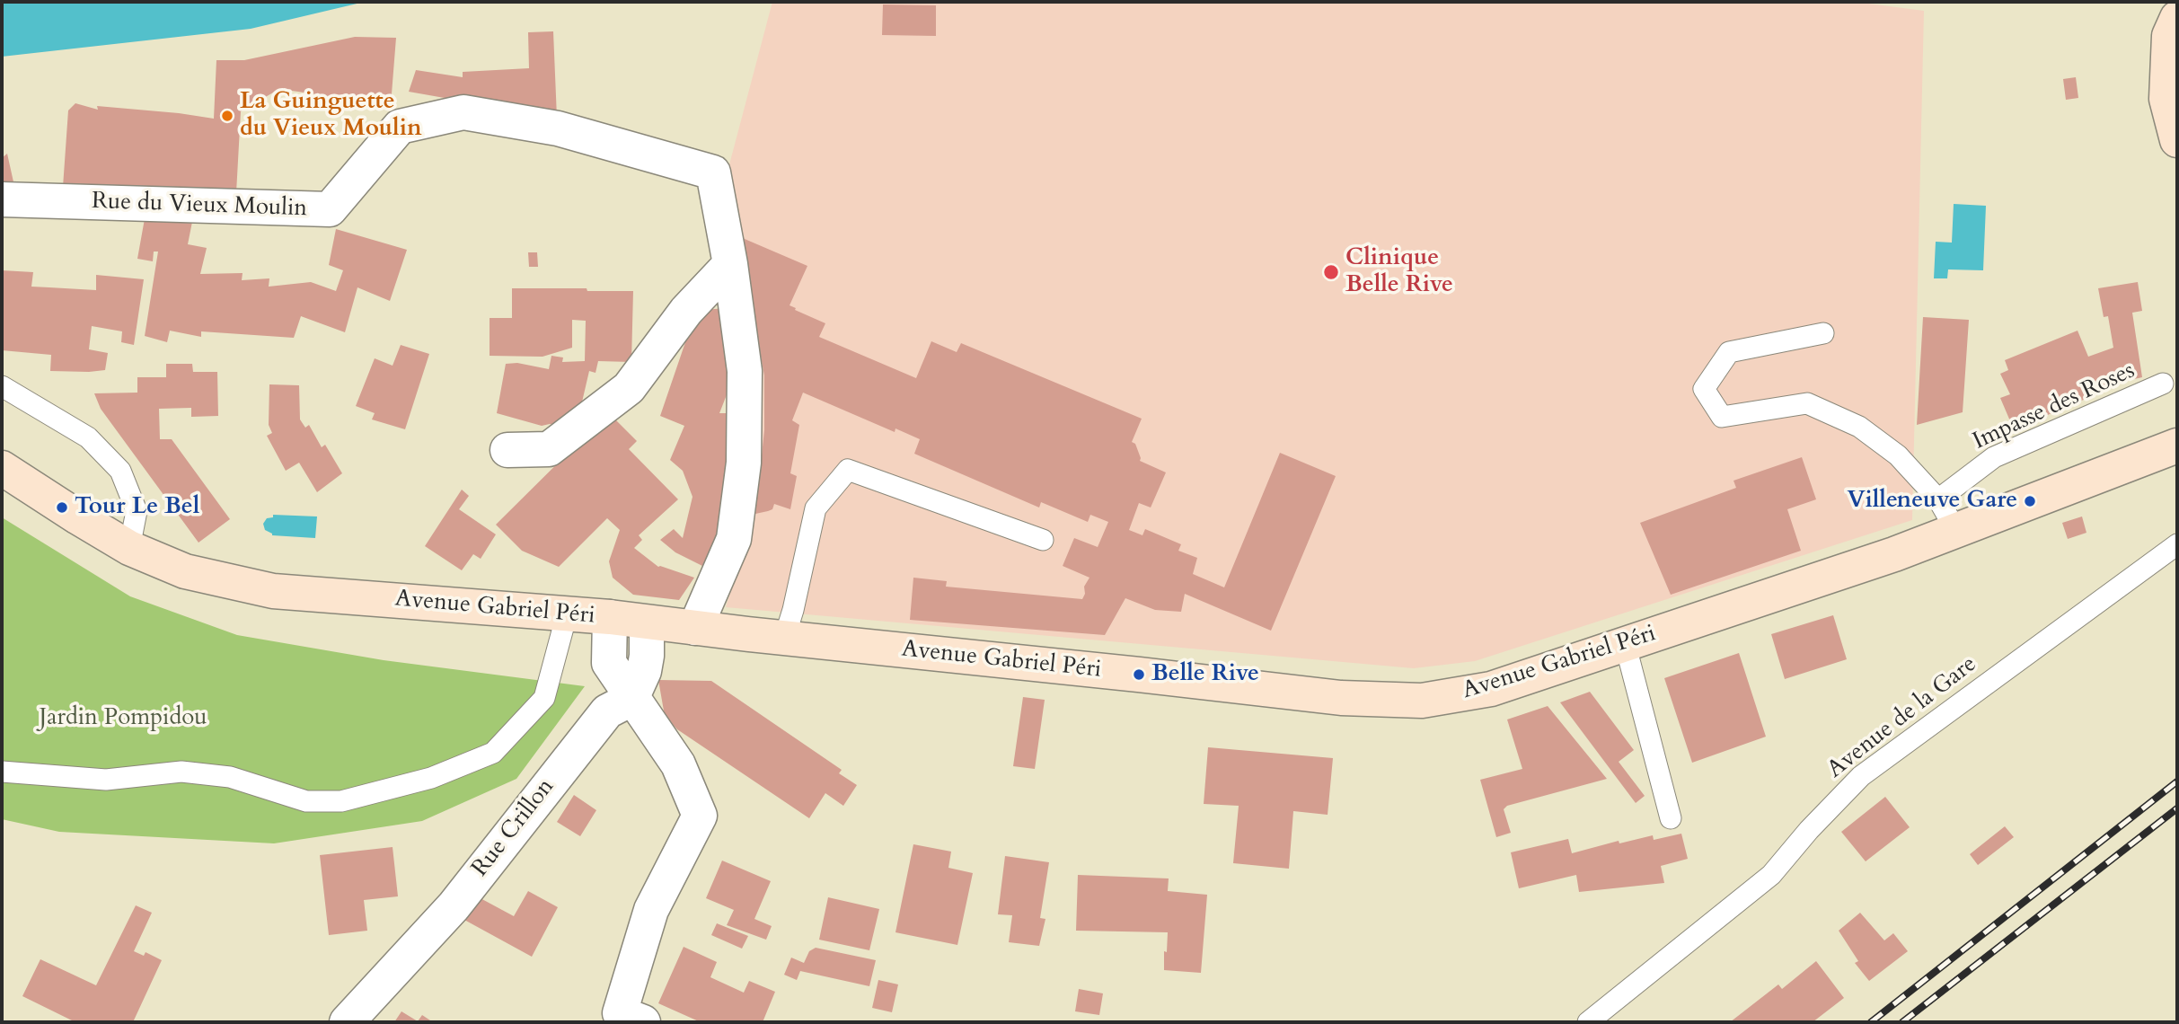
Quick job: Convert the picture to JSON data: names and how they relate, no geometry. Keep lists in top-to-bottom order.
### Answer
{
  "streets": {
    "main road": ["Avenue Gabriel Péri"],
    "street": ["Rue du Vieux Moulin", "Rue Crillon"],
    "lane": ["Impasse des Roses", "Avenue de la Gare"]
  },
  "crossings": [
    ["Rue du Vieux Moulin", "Avenue Gabriel Péri"]
  ],
  "parks": ["Jardin Pompidou"],
  "places": [
    "La Guinguette du Vieux Moulin",
    "Clinique Belle Rive",
    "Villeneuve Gare",
    "Tour Le Bel",
    "Belle Rive"
  ]
}
